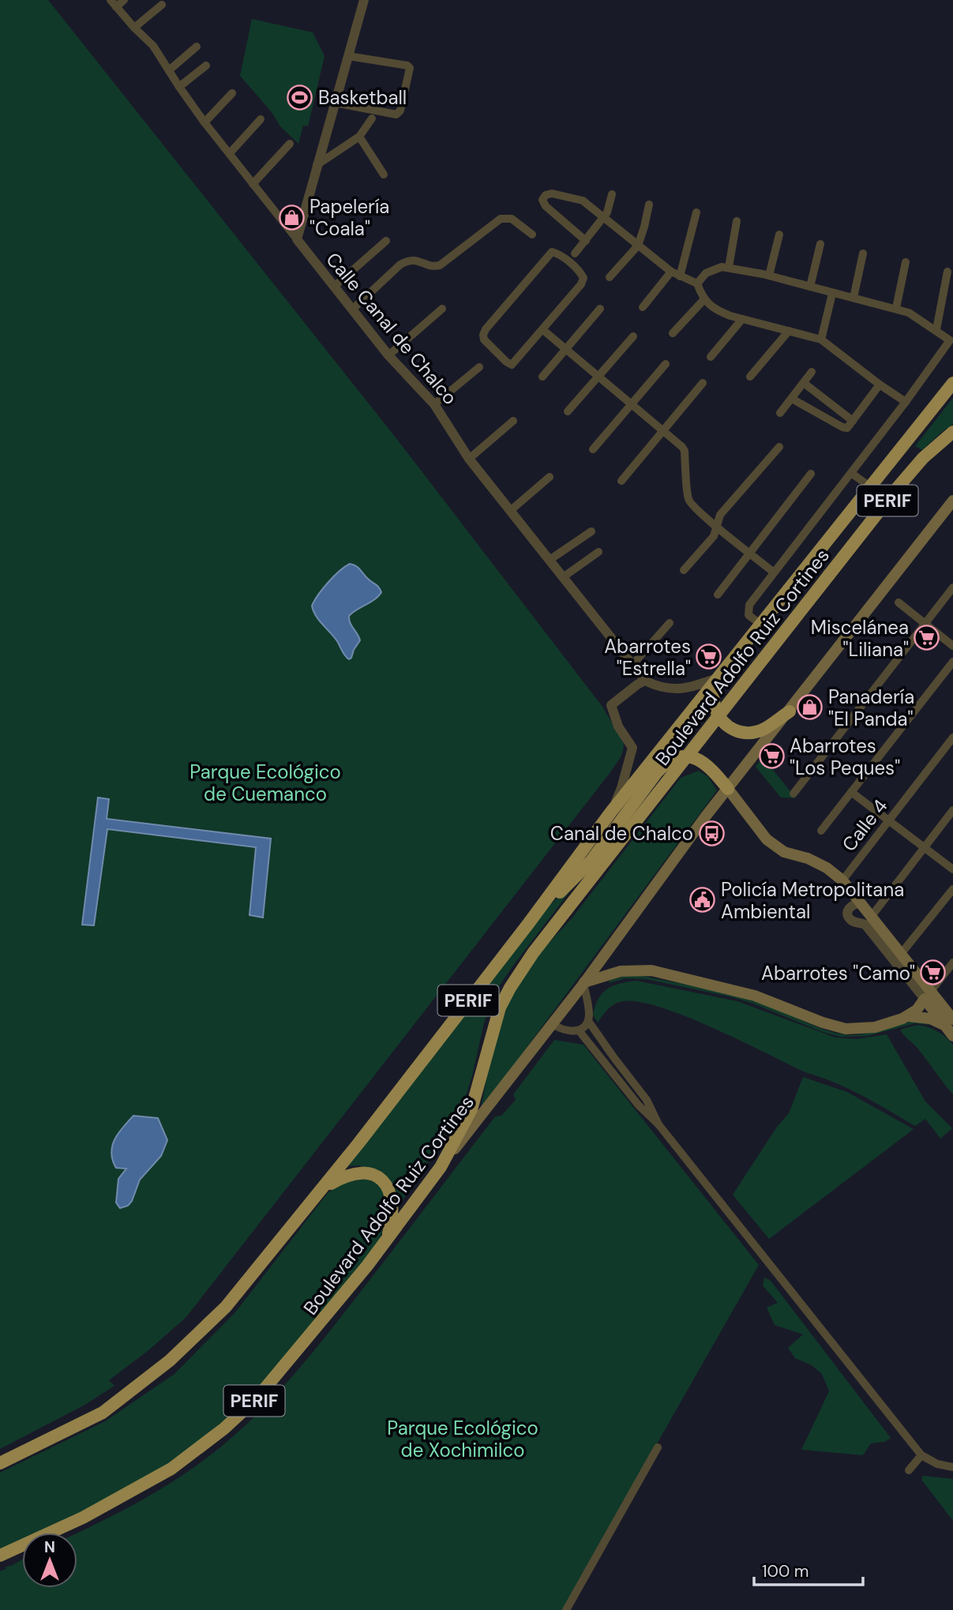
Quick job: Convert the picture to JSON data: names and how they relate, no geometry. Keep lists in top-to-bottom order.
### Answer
{
  "streets": {
    "highway": ["PERIF", "Boulevard Adolfo Ruiz Cortines"],
    "street": ["Calle Canal de Chalco", "Calle 4"]
  },
  "crossings": [
    ["Calle Canal de Chalco", "PERIF"],
    ["PERIF", "Boulevard Adolfo Ruiz Cortines"]
  ],
  "parks": ["Parque Ecológico de Cuemanco", "Parque Ecológico de Xochimilco"],
  "places": {
    "sports": ["Basketball"],
    "shop": ["Papelería \"Coala\"", "Panadería \"El Panda\""],
    "supermarket": [
      "Miscelánea \"Liliana\"",
      "Abarrotes \"Estrella\"",
      "Abarrotes \"Los Peques\"",
      "Abarrotes \"Camo\""
    ],
    "bus stop": ["Canal de Chalco"],
    "public building": ["Policía Metropolitana Ambiental"]
  },
  "scale_bar": "100 m",
  "north": "top"
}
